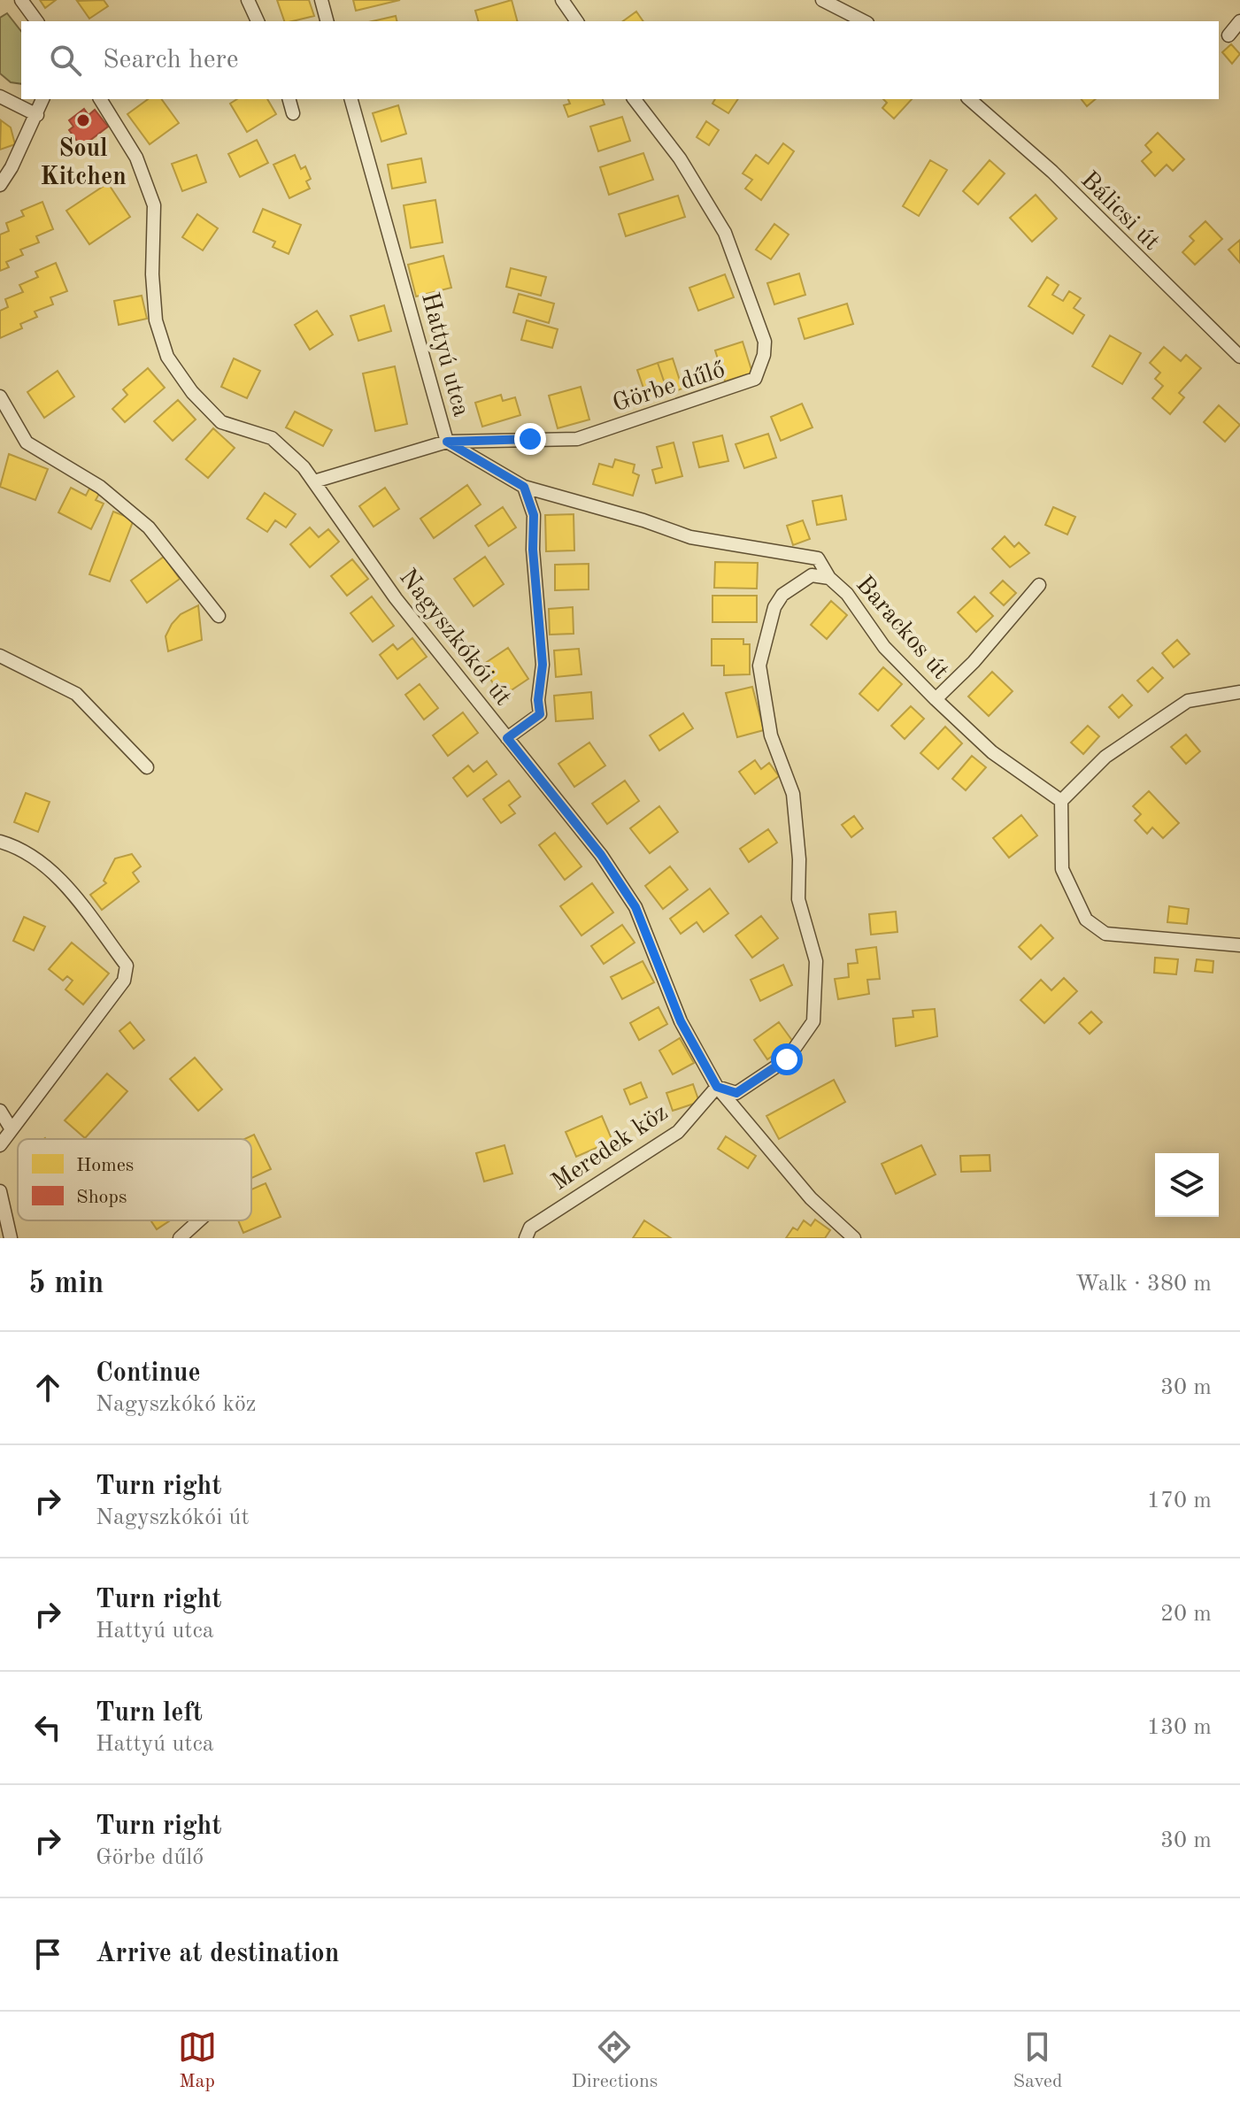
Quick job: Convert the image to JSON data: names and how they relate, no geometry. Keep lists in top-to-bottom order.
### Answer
{
  "streets": {
    "street": [
      "Bálicsi út",
      "Hattyú utca",
      "Görbe dűlő",
      "Barackos út",
      "Nagyszkókói út",
      "Meredek köz"
    ]
  },
  "crossings": [
    ["Hattyú utca", "Görbe dűlő"],
    ["Hattyú utca", "Barackos út"],
    ["Nagyszkókói út", "Meredek köz"]
  ],
  "places": ["Soul Kitchen"],
  "legend": ["Homes", "Shops"],
  "page": {
    "search": "Search here",
    "heading": ["5 min", "Walk · 380 m"],
    "list": [
      ["Continue", "Nagyszkókó köz", "30 m"],
      ["Turn right", "Nagyszkókói út", "170 m"],
      ["Turn right", "Hattyú utca", "20 m"],
      ["Turn left", "Hattyú utca", "130 m"],
      ["Turn right", "Görbe dűlő", "30 m"],
      "Arrive at destination"
    ],
    "nav": ["Map", "Directions", "Saved"]
  }
}
